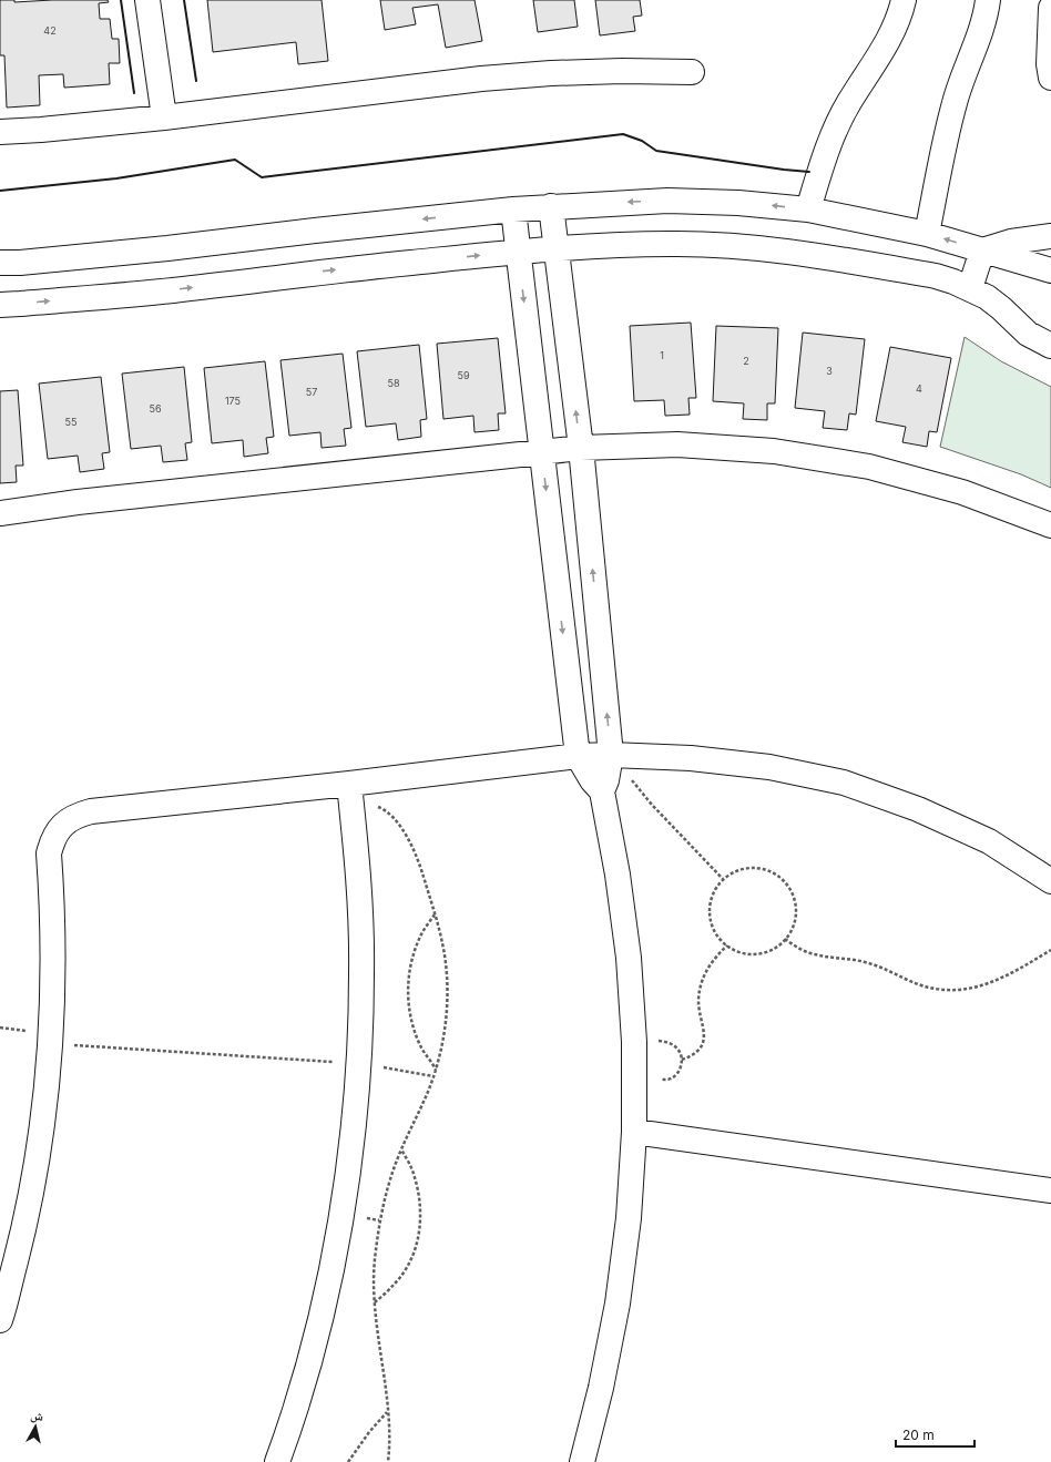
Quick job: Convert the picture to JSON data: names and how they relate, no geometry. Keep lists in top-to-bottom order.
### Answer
{
  "house_numbers": [
    "42",
    "1",
    "2",
    "3",
    "59",
    "58",
    "4",
    "57",
    "175",
    "56",
    "55"
  ],
  "scale_bar": "20 m",
  "north": "top"
}
